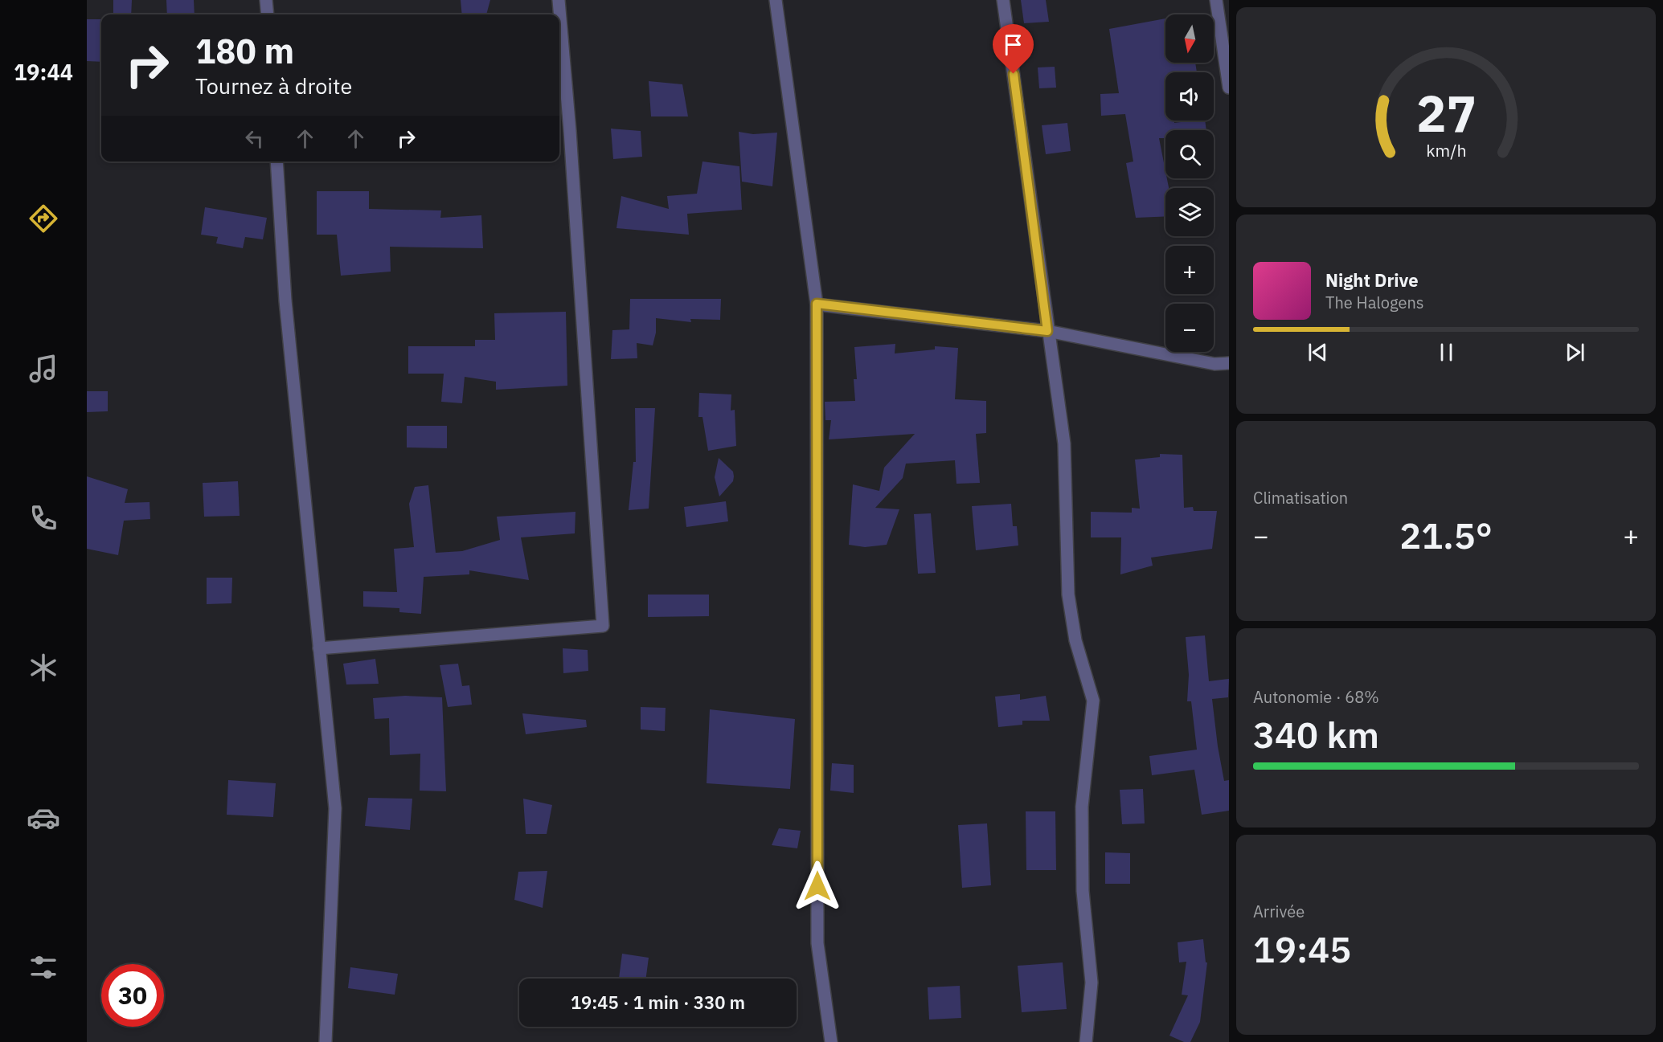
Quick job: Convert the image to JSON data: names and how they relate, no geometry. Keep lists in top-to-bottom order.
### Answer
{
  "north": "bottom",
  "page": {
    "tabs": "19:44",
    "map_buttons": ["+", "−"],
    "turn": ["180 m", "Tournez à droite"],
    "song": ["Night Drive", "The Halogens"],
    "tile": [
      "Climatisation",
      ["Autonomie · 68%", "340 km"],
      ["Arrivée", "19:45"]
    ],
    "heat": ["−", "21.5°", "+"],
    "limit": "30",
    "trip": "19:45 · 1 min · 330 m",
    "gauge": ["27", "km/h"]
  }
}
